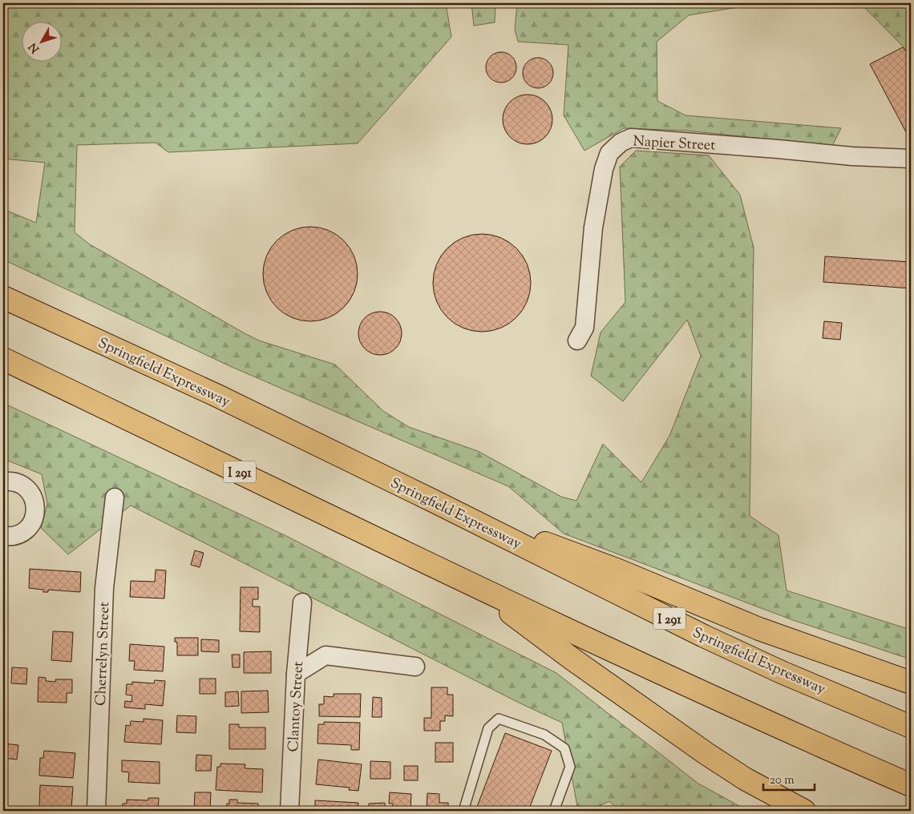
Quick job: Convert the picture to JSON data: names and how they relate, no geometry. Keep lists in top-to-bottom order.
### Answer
{
  "streets": {
    "highway": ["Springfield Expressway", "I 291"],
    "street": ["Napier Street", "Cherrelyn Street", "Clantoy Street"]
  },
  "scale_bar": "20 m",
  "north": "bottom left"
}
